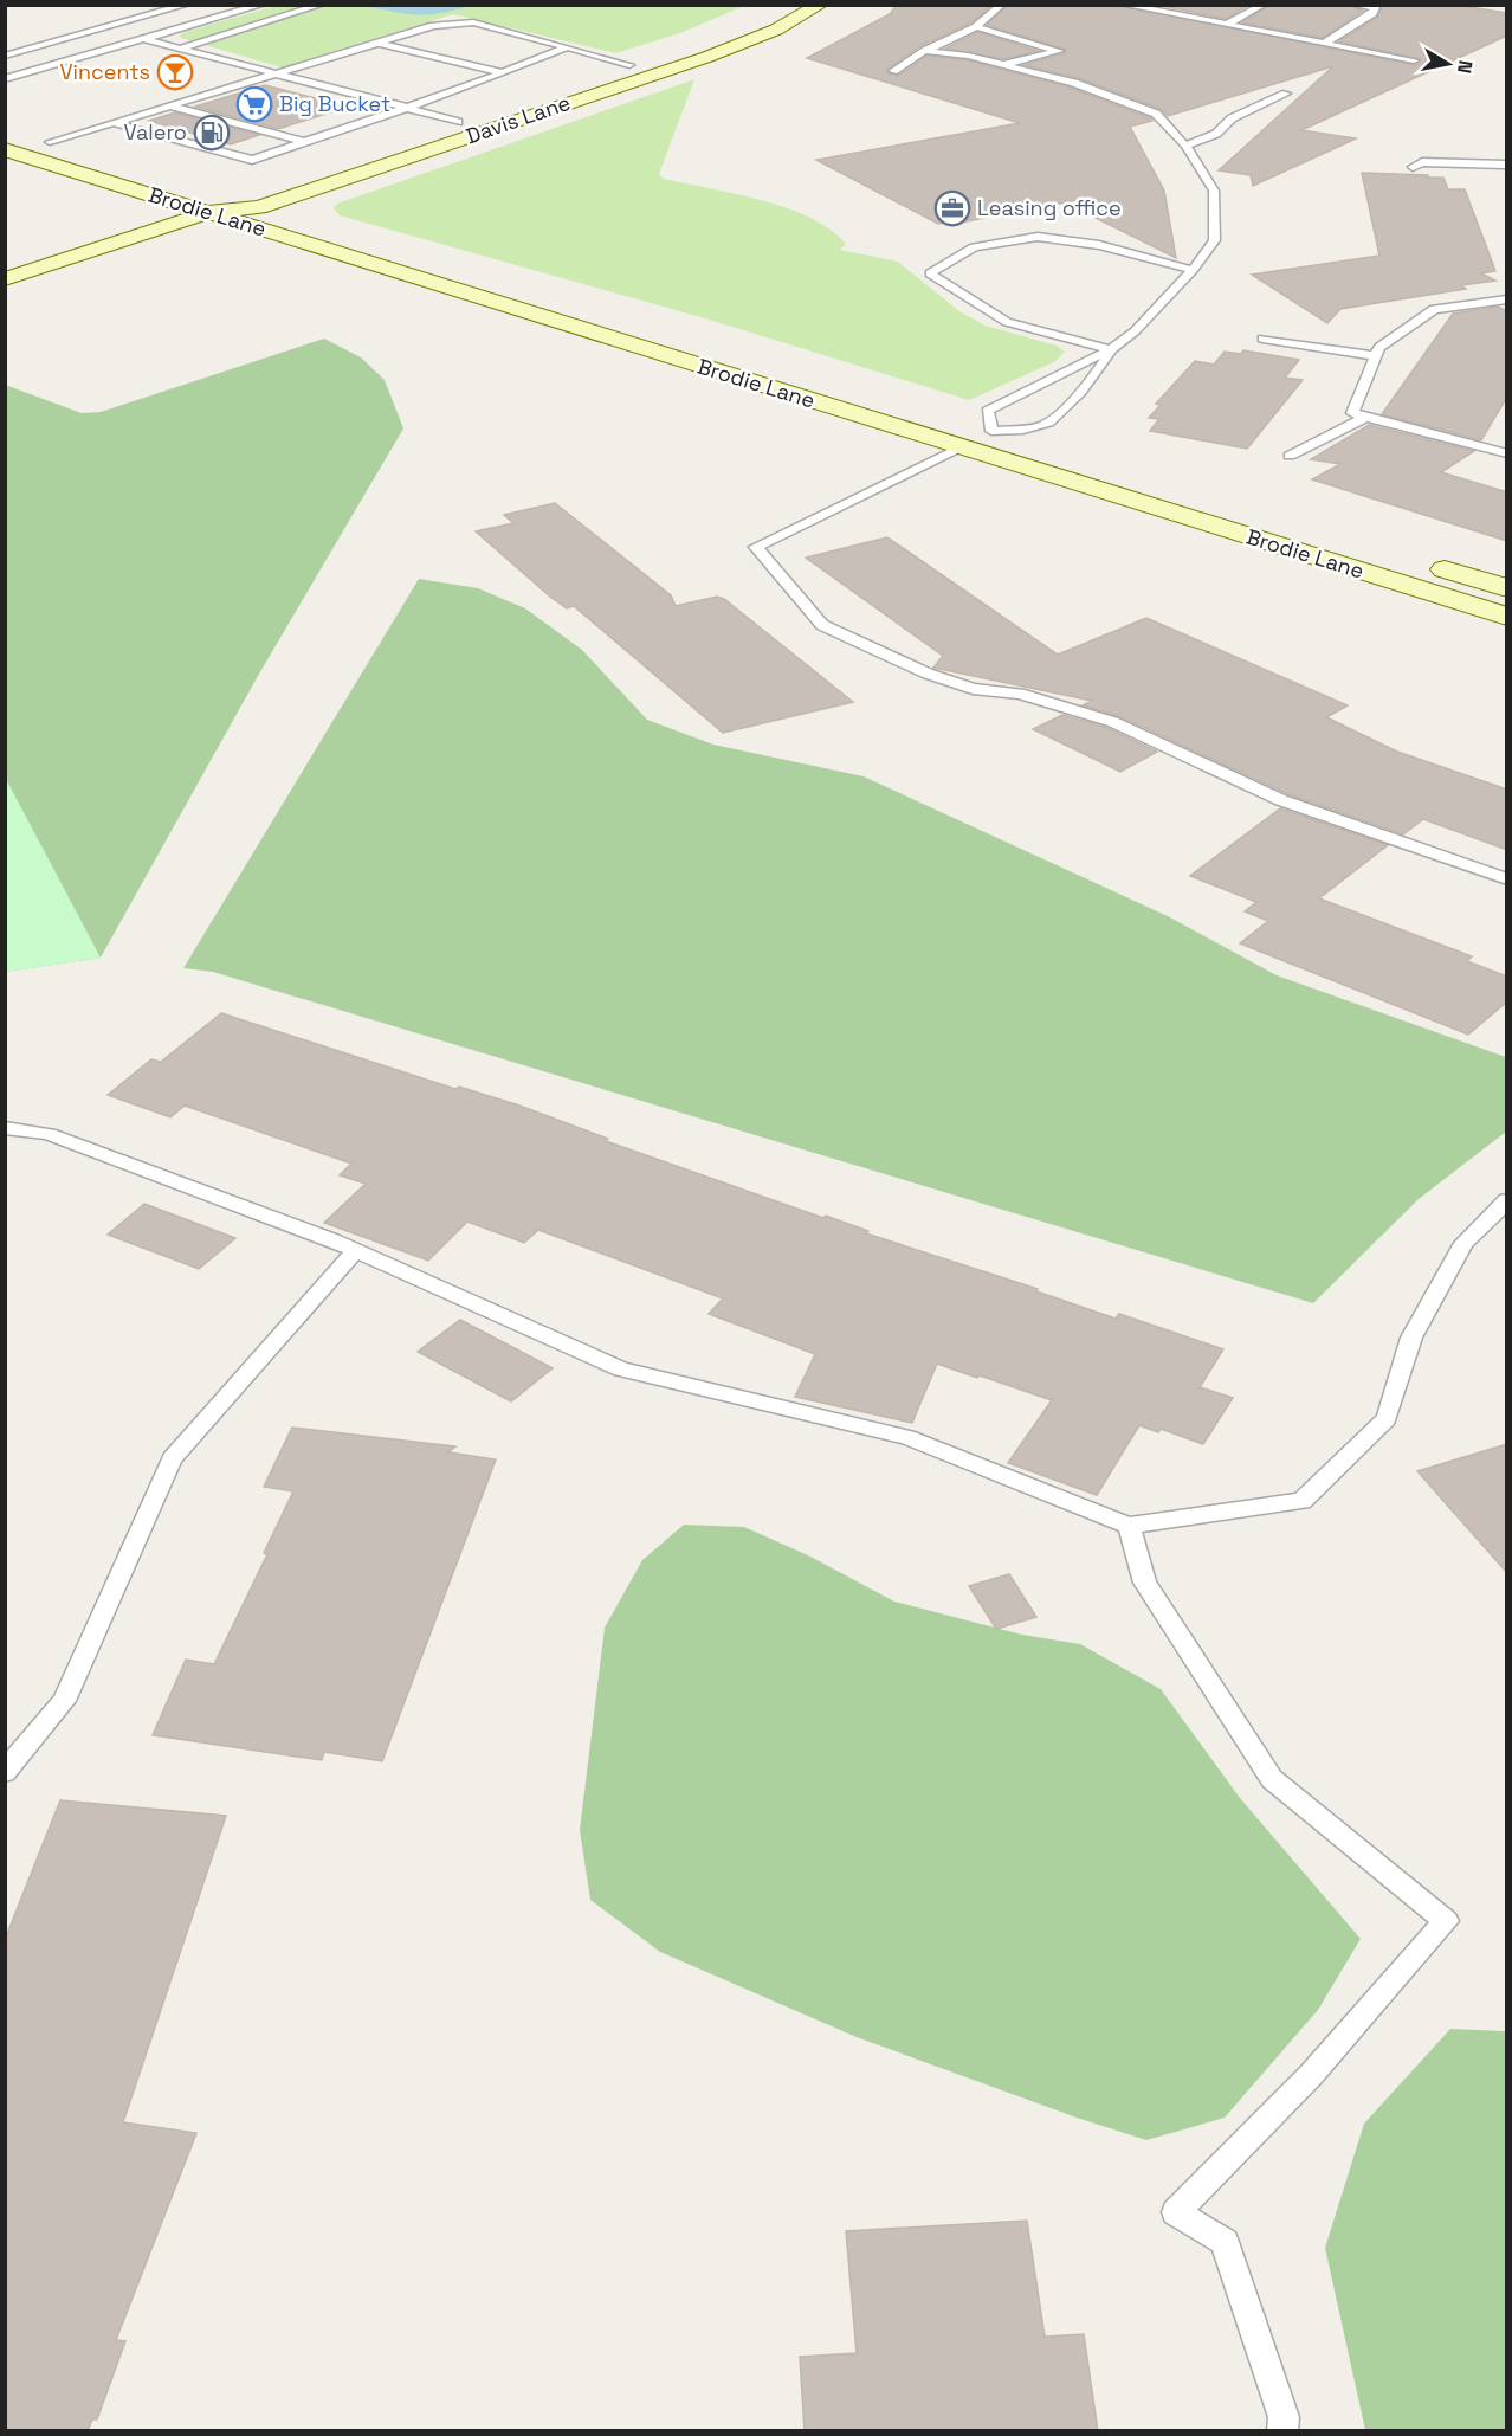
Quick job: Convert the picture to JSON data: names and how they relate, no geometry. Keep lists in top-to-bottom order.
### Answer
{
  "streets": {
    "main road": ["Davis Lane", "Brodie Lane"]
  },
  "crossings": [
    ["Davis Lane", "Brodie Lane"]
  ],
  "places": {
    "bar": ["Vincents"],
    "supermarket": ["Big Bucket"],
    "fuel station": ["Valero"],
    "office": ["Leasing office"]
  },
  "north": "right"
}
